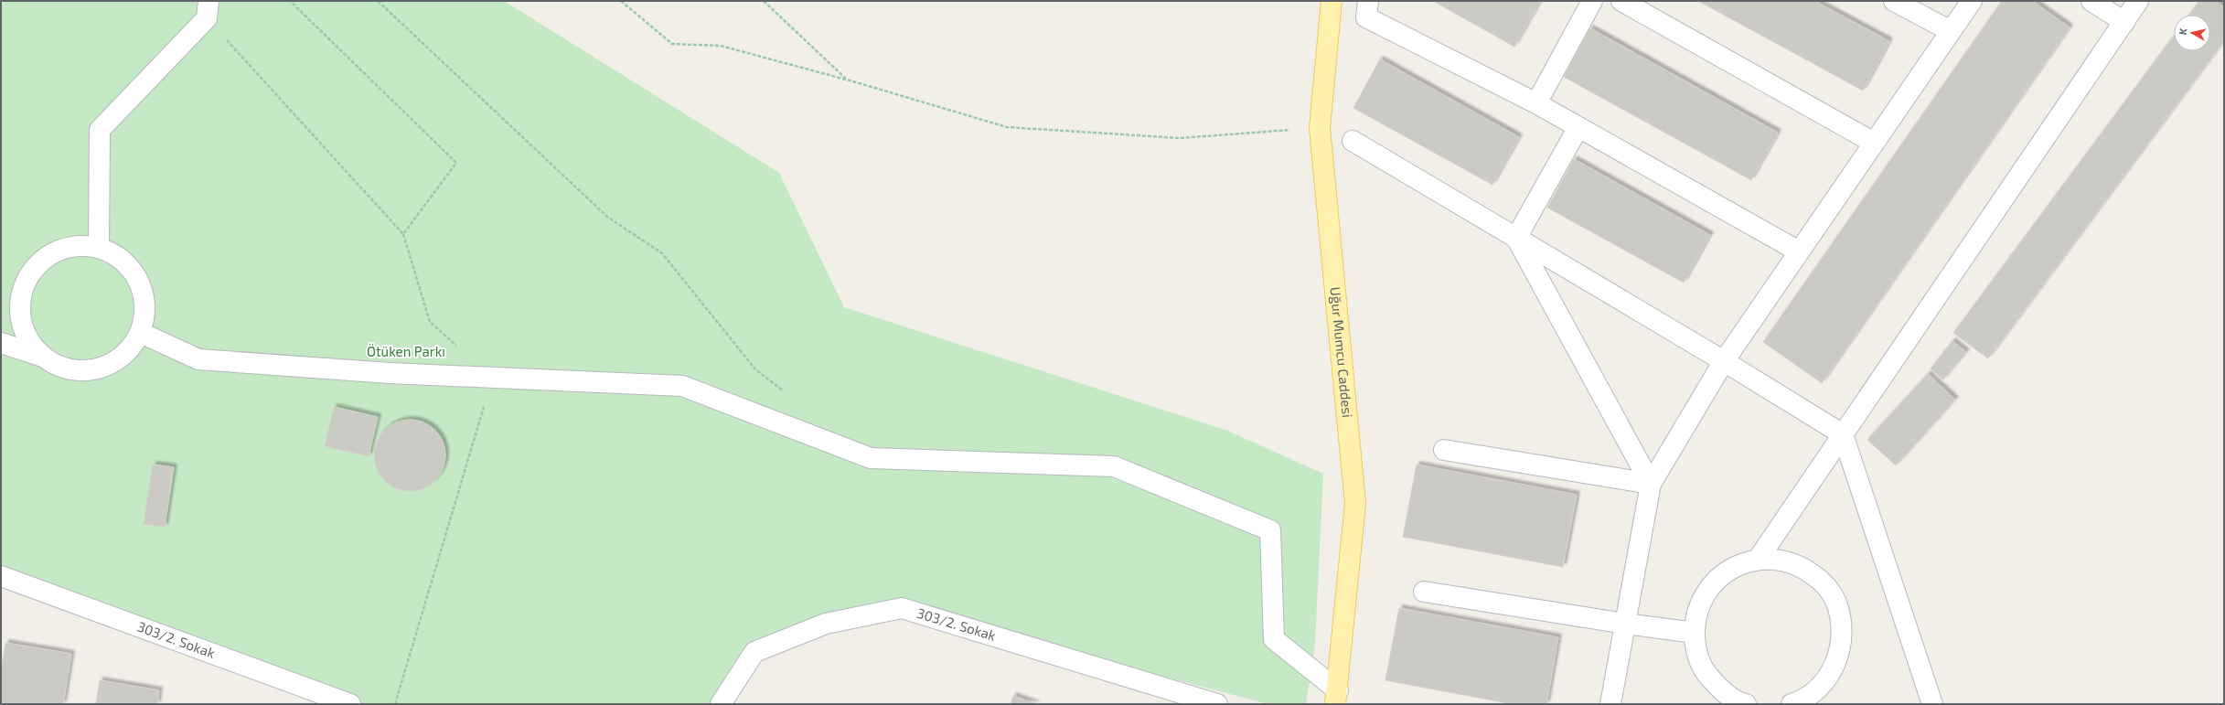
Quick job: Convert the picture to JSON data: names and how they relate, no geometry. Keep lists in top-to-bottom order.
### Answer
{
  "streets": {
    "main road": ["Uğur Mumcu Caddesi"],
    "street": ["303/2. Sokak"]
  },
  "parks": ["Ötüken Parkı"],
  "north": "left"
}
